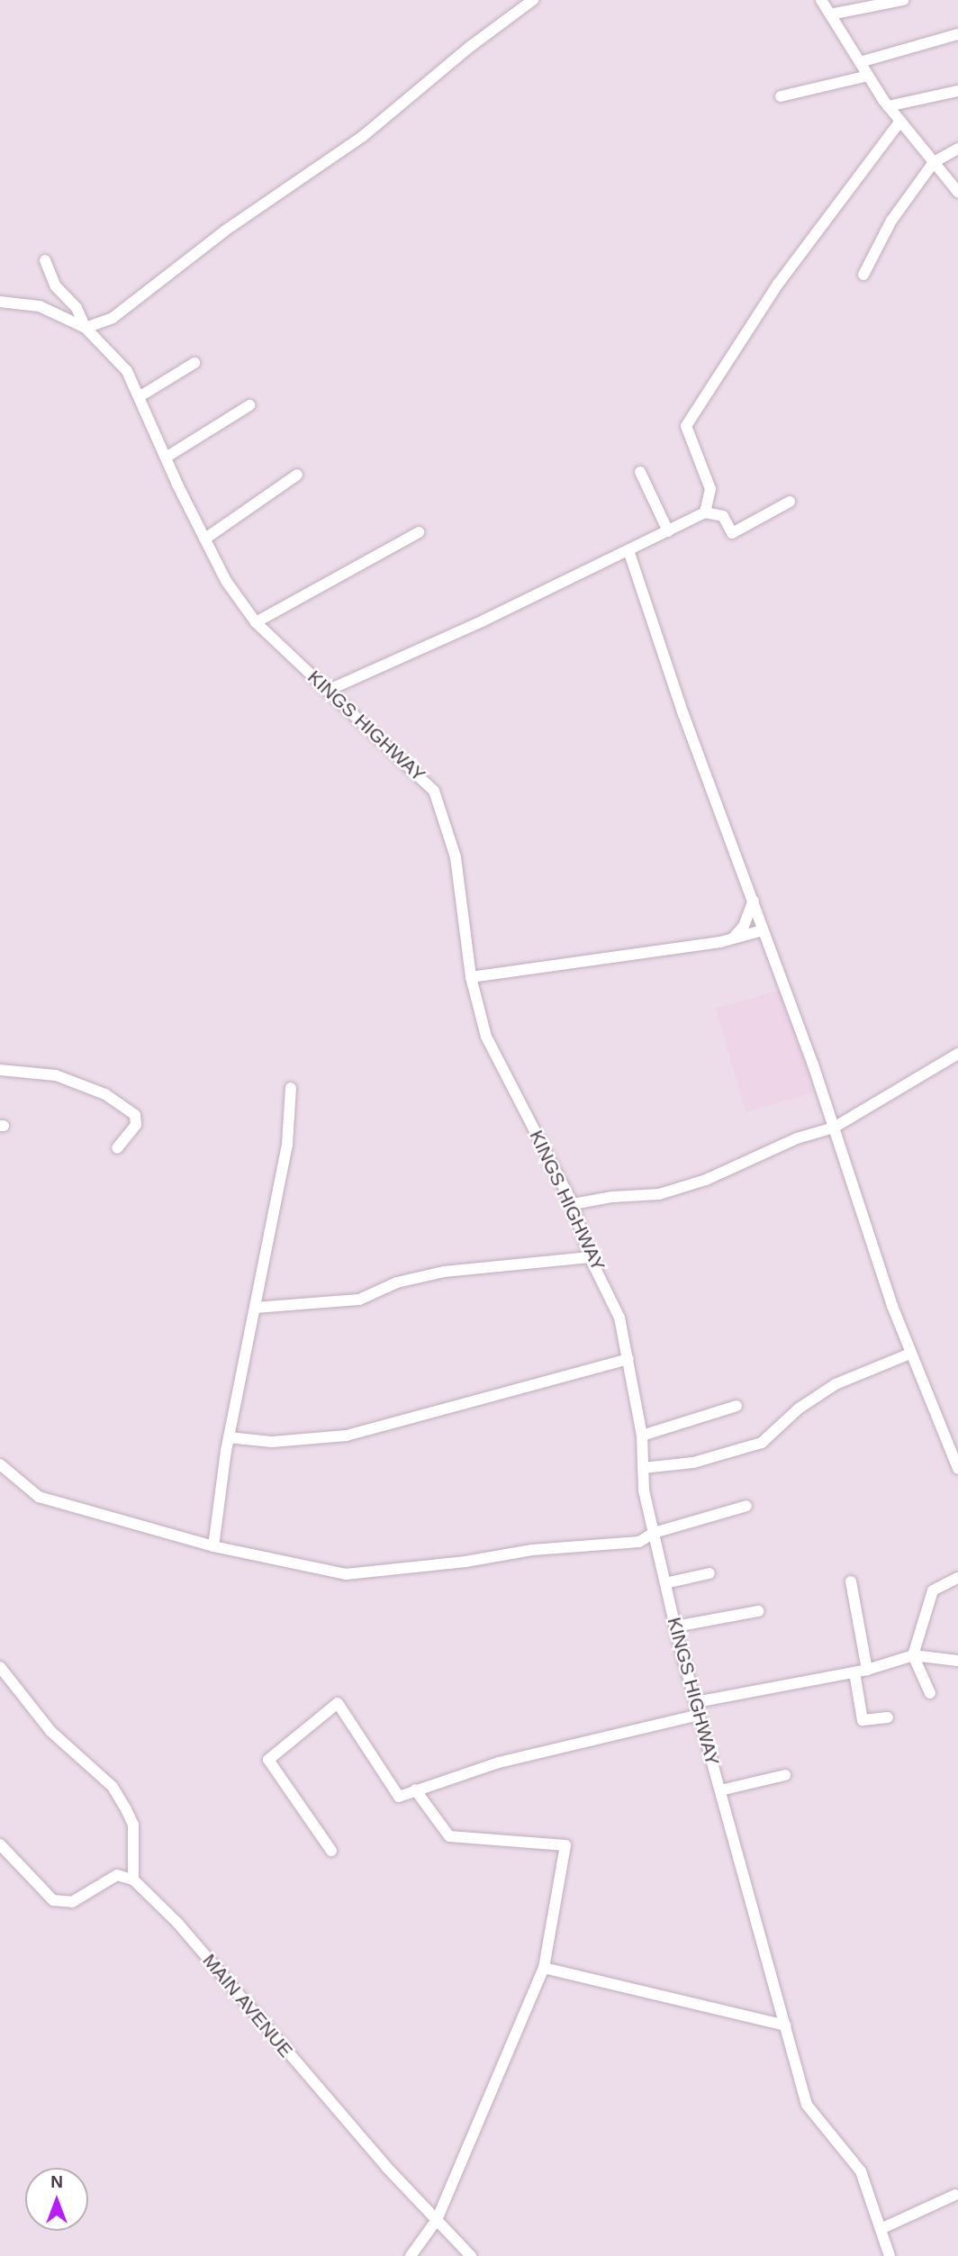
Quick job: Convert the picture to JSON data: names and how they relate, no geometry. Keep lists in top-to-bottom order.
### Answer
{
  "streets": {
    "street": ["KINGS HIGHWAY", "MAIN AVENUE"]
  },
  "north": "top"
}
